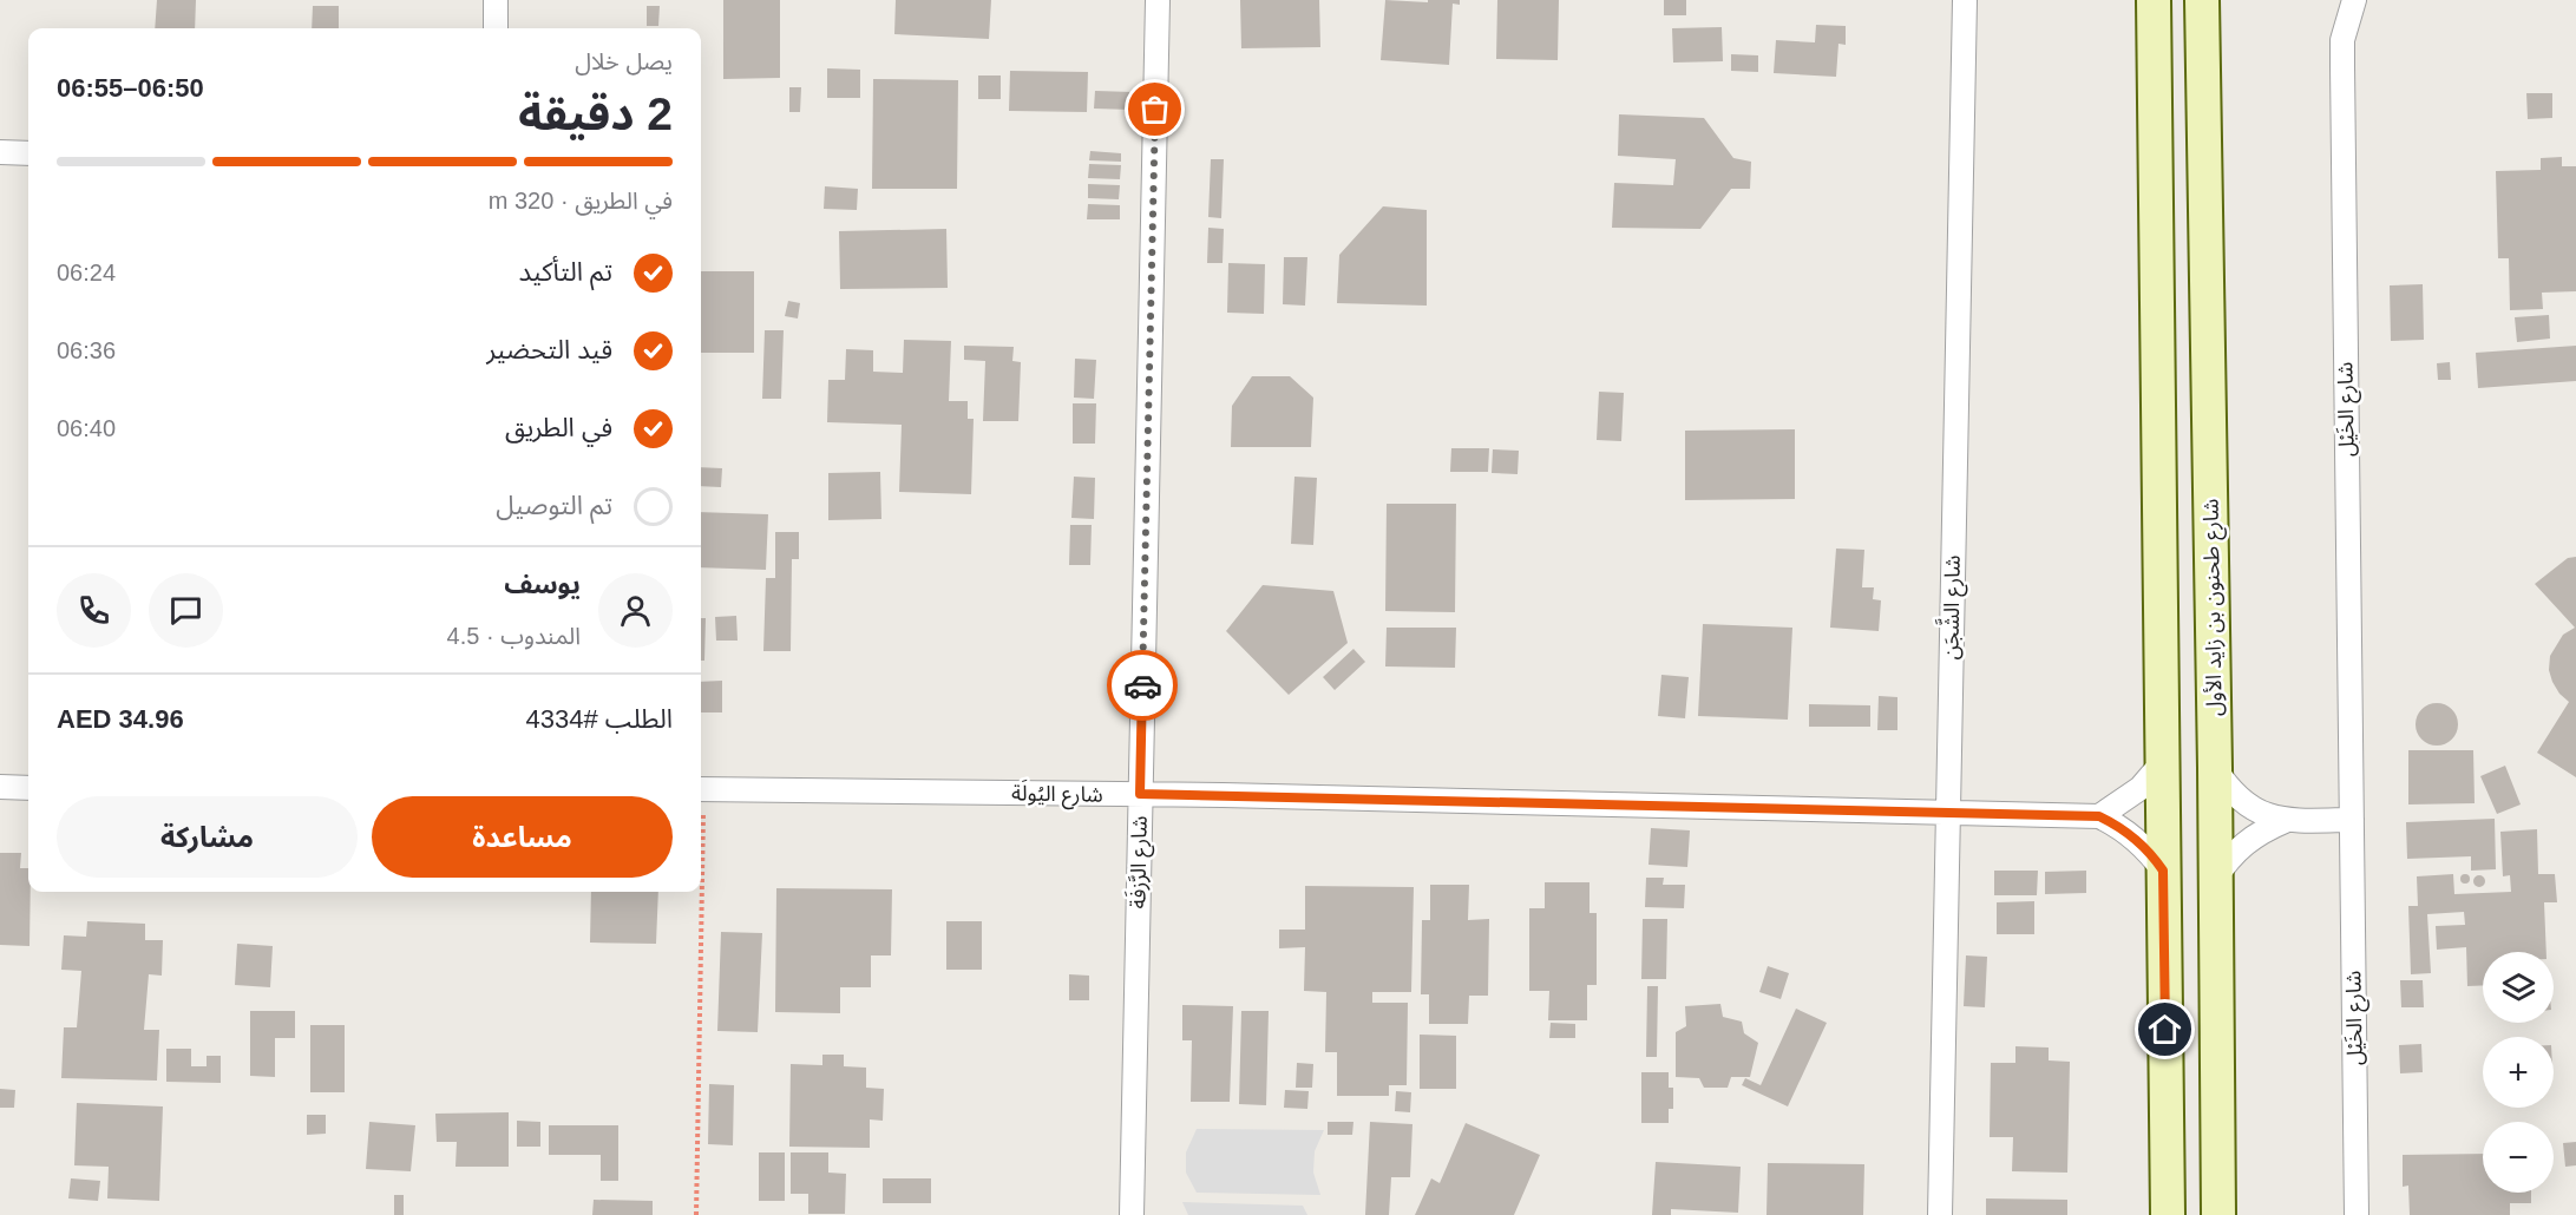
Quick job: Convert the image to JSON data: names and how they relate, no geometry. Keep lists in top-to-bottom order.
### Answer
{
  "streets": {
    "street": [
      "شارع الخَيْل",
      "شارع الشَّجَن",
      "شارع طحنون بن زايد الأول",
      "شارع اليُولَة",
      "شارع الرَّزفَة"
    ]
  },
  "crossings": [
    ["شارع الشَّجَن", "شارع اليُولَة"],
    ["شارع اليُولَة", "شارع الرَّزفَة"]
  ],
  "page": {
    "heading": ["2 دقيقة", "يصل خلال", "06:50–06:55"],
    "panel": [
      "يوسف",
      "المندوب · 4.5",
      "الطلب #4334",
      "AED 34.96"
    ],
    "bar": "في الطريق · 320 m",
    "list": [
      ["تم التأكيد", "06:24"],
      ["قيد التحضير", "06:36"],
      ["في الطريق", "06:40"],
      "تم التوصيل"
    ],
    "buttons": ["مساعدة", "مشاركة"],
    "map_buttons": ["+", "−"]
  }
}
